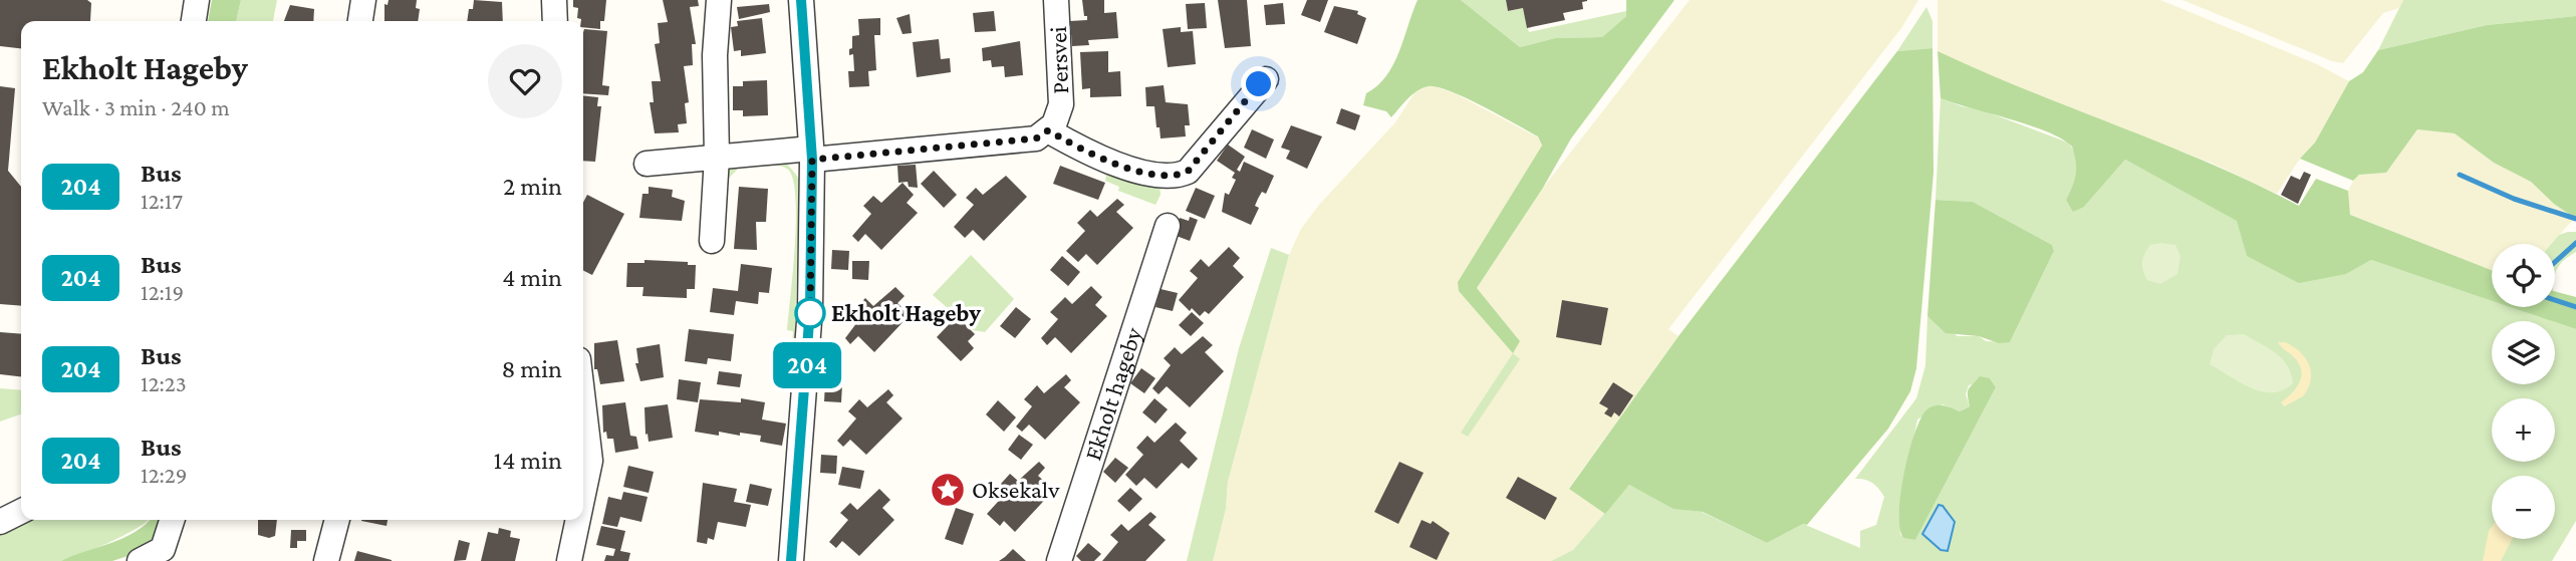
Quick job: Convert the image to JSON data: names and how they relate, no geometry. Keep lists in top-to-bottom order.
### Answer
{
  "streets": {
    "street": ["Persvei", "Ekholt hageby"]
  },
  "places": {
    "other": ["Ekholt Hageby"],
    "place": ["Oksekalv"]
  },
  "lines": ["bus line 204"],
  "page": {
    "on_map": "204",
    "heading": ["Ekholt Hageby", "Walk · 3 min · 240 m"],
    "list": [
      {
        "mark": "204",
        "name": "Bus",
        "note": "12:17",
        "value": "2 min"
      },
      {
        "mark": "204",
        "name": "Bus",
        "note": "12:19",
        "value": "4 min"
      },
      {
        "mark": "204",
        "name": "Bus",
        "note": "12:23",
        "value": "8 min"
      },
      {
        "mark": "204",
        "name": "Bus",
        "note": "12:29",
        "value": "14 min"
      }
    ],
    "map_buttons": ["+", "−"]
  }
}
